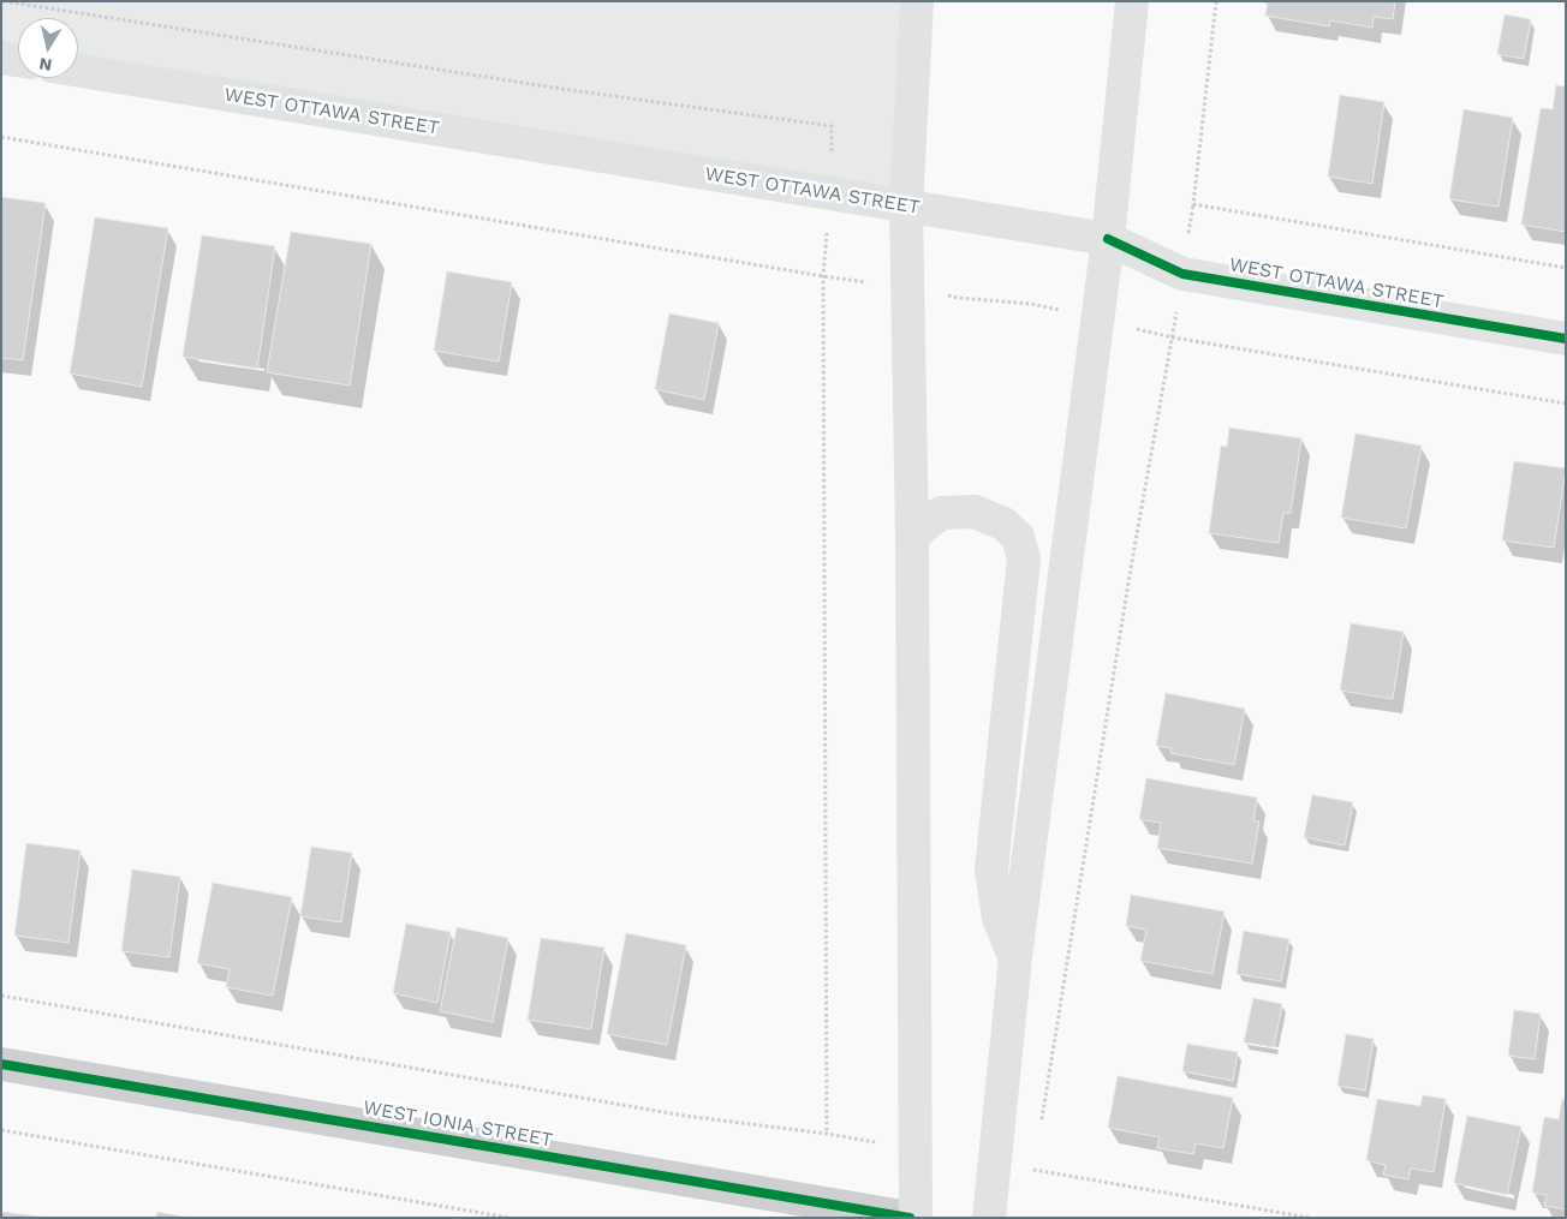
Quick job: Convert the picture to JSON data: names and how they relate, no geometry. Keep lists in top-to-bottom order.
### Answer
{
  "streets": {
    "main road": ["WEST OTTAWA STREET"],
    "street": ["WEST IONIA STREET"]
  },
  "north": "bottom"
}
